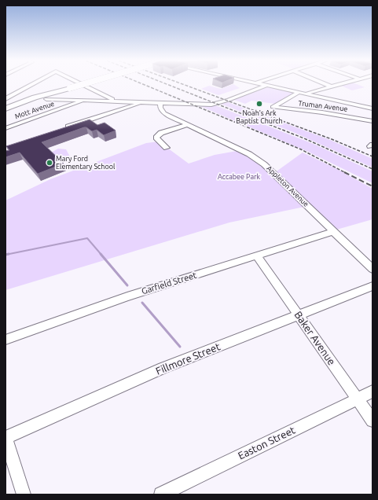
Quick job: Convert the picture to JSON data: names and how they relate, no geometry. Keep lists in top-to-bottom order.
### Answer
{
  "streets": {
    "street": [
      "Truman Avenue",
      "Mott Avenue",
      "Appleton Avenue",
      "Garfield Street",
      "Baker Avenue",
      "Fillmore Street",
      "Easton Street"
    ]
  },
  "crossings": [
    ["Appleton Avenue", "Garfield Street"],
    ["Garfield Street", "Baker Avenue"],
    ["Baker Avenue", "Fillmore Street"],
    ["Baker Avenue", "Easton Street"]
  ],
  "parks": ["Accabee Park"],
  "places": ["Noah's Ark Baptist Church", "Mary Ford Elementary School"]
}
